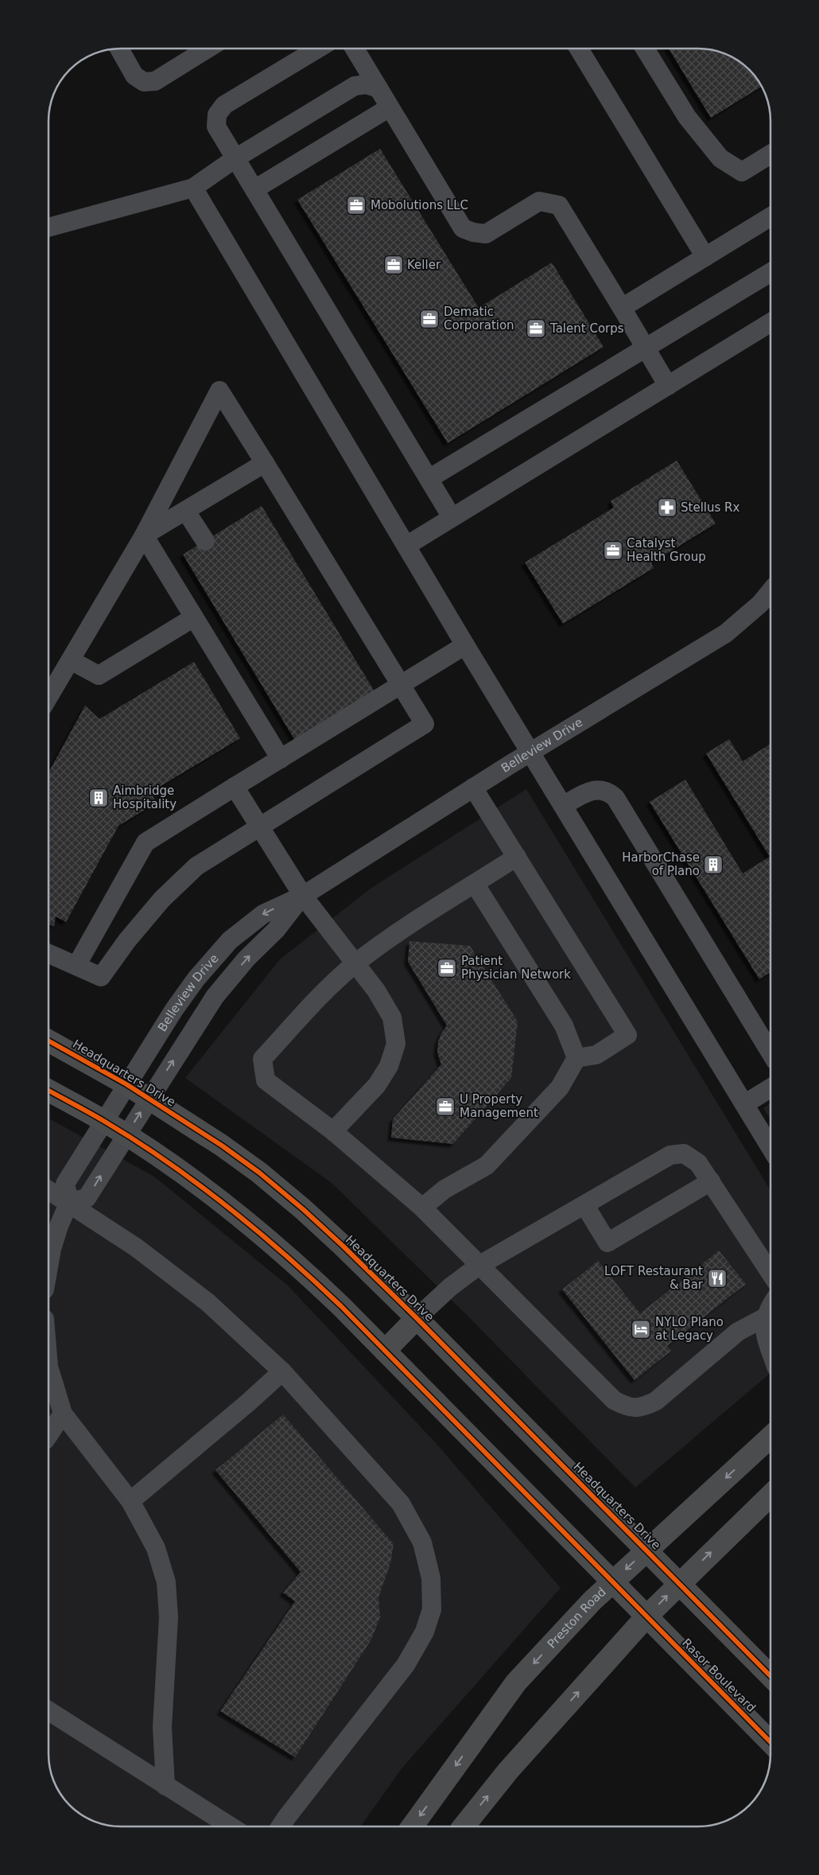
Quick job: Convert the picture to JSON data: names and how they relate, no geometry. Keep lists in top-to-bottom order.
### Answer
{
  "streets": {
    "main road": ["Headquarters Drive", "Preston Road", "Rasor Boulevard"],
    "street": ["Belleview Drive"]
  },
  "crossings": [
    ["Belleview Drive", "Headquarters Drive"],
    ["Headquarters Drive", "Preston Road"]
  ],
  "places": {
    "office": [
      "Mobolutions LLC",
      "Keller",
      "Dematic Corporation",
      "Talent Corps",
      "Catalyst Health Group",
      "Patient Physician Network",
      "U Property Management"
    ],
    "pharmacy": ["Stellus Rx"],
    "building": ["Aimbridge Hospitality", "HarborChase of Plano"],
    "restaurant": ["LOFT Restaurant & Bar"],
    "hotel": ["NYLO Plano at Legacy"]
  }
}
